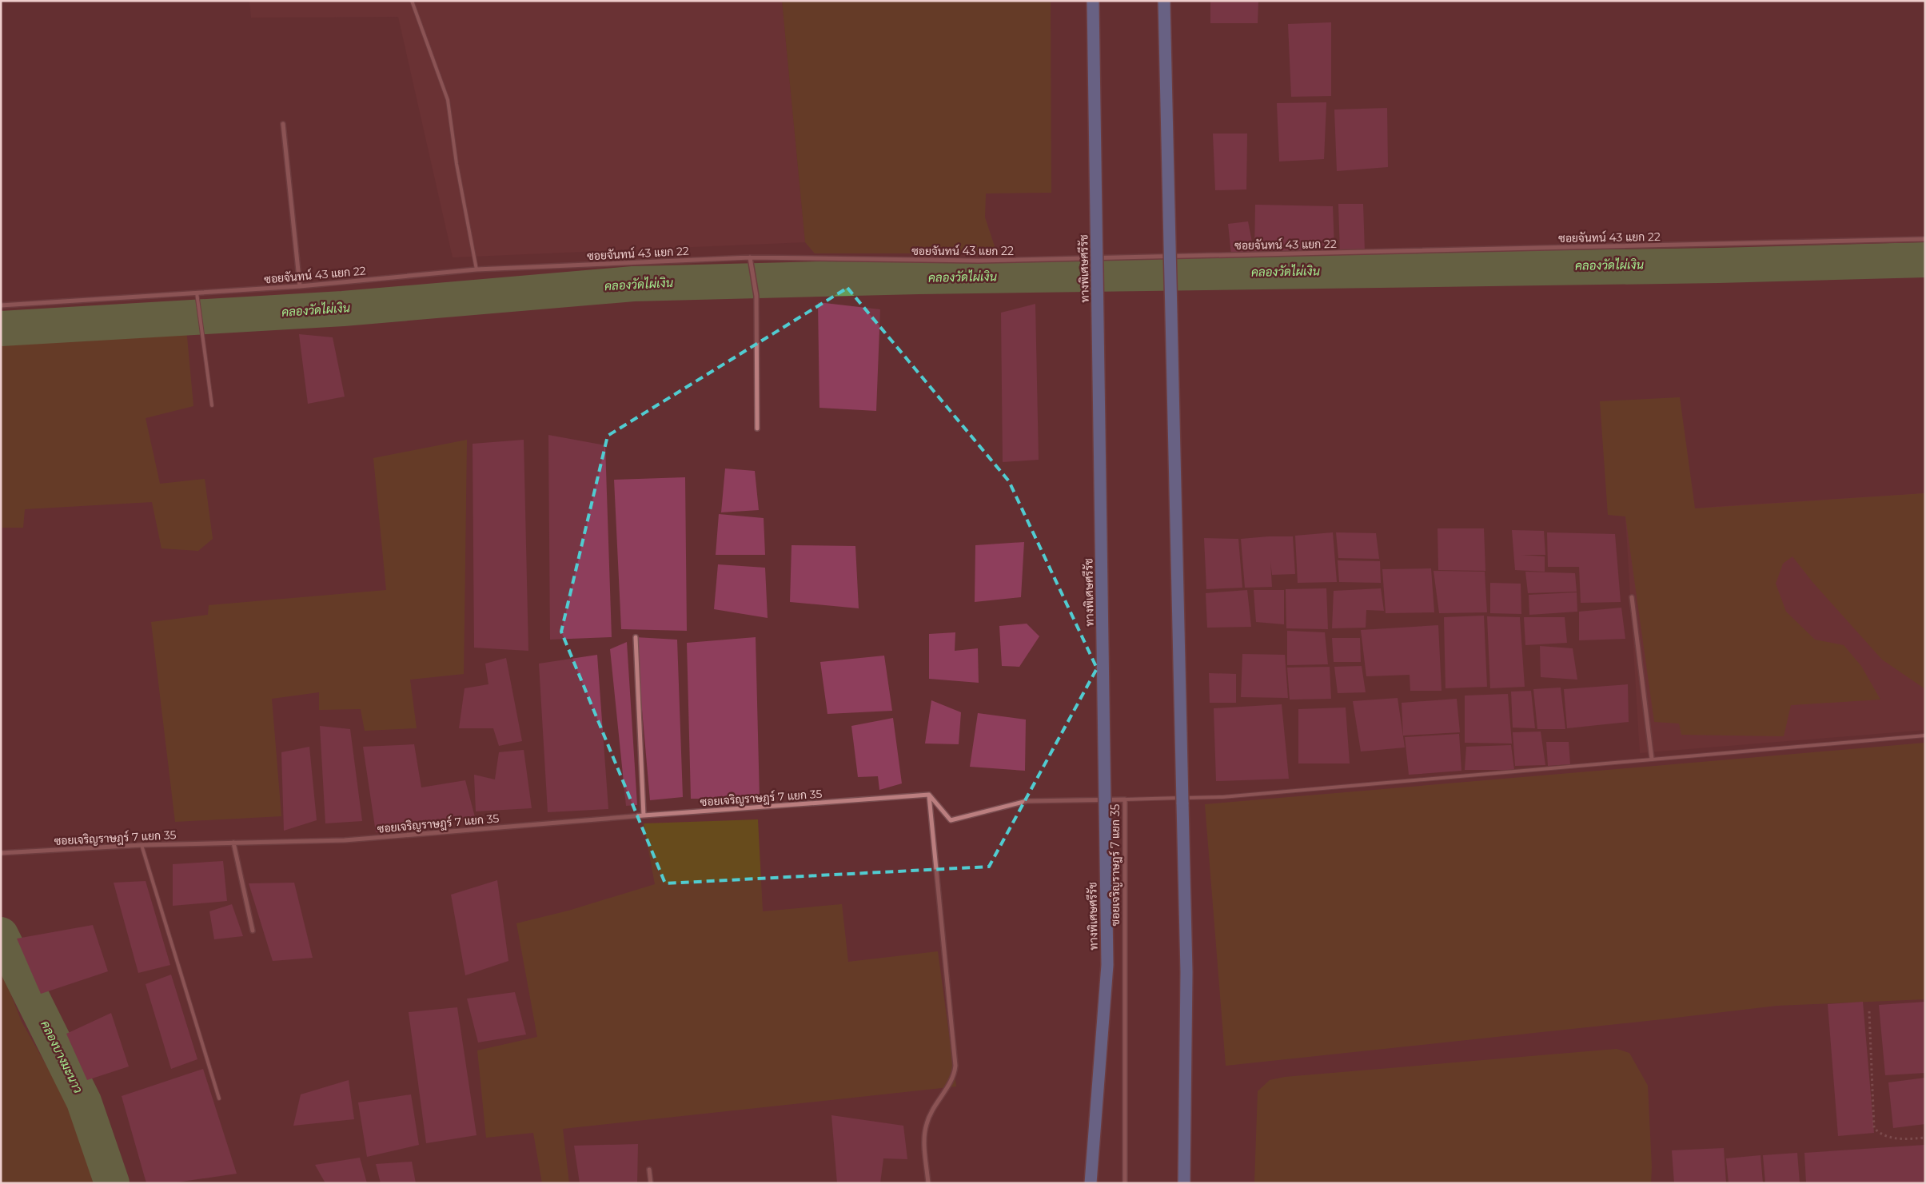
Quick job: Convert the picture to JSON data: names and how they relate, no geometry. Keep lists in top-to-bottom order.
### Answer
{
  "streets": {
    "highway": ["ทางพิเศษศรีรัช"],
    "street": ["ซอยจันทน์ 43 แยก 22", "ซอยเจริญราษฎร์ 7 แยก 35"]
  },
  "water": ["คลองวัดไผ่เงิน", "คลองบางมะนาว"]
}
